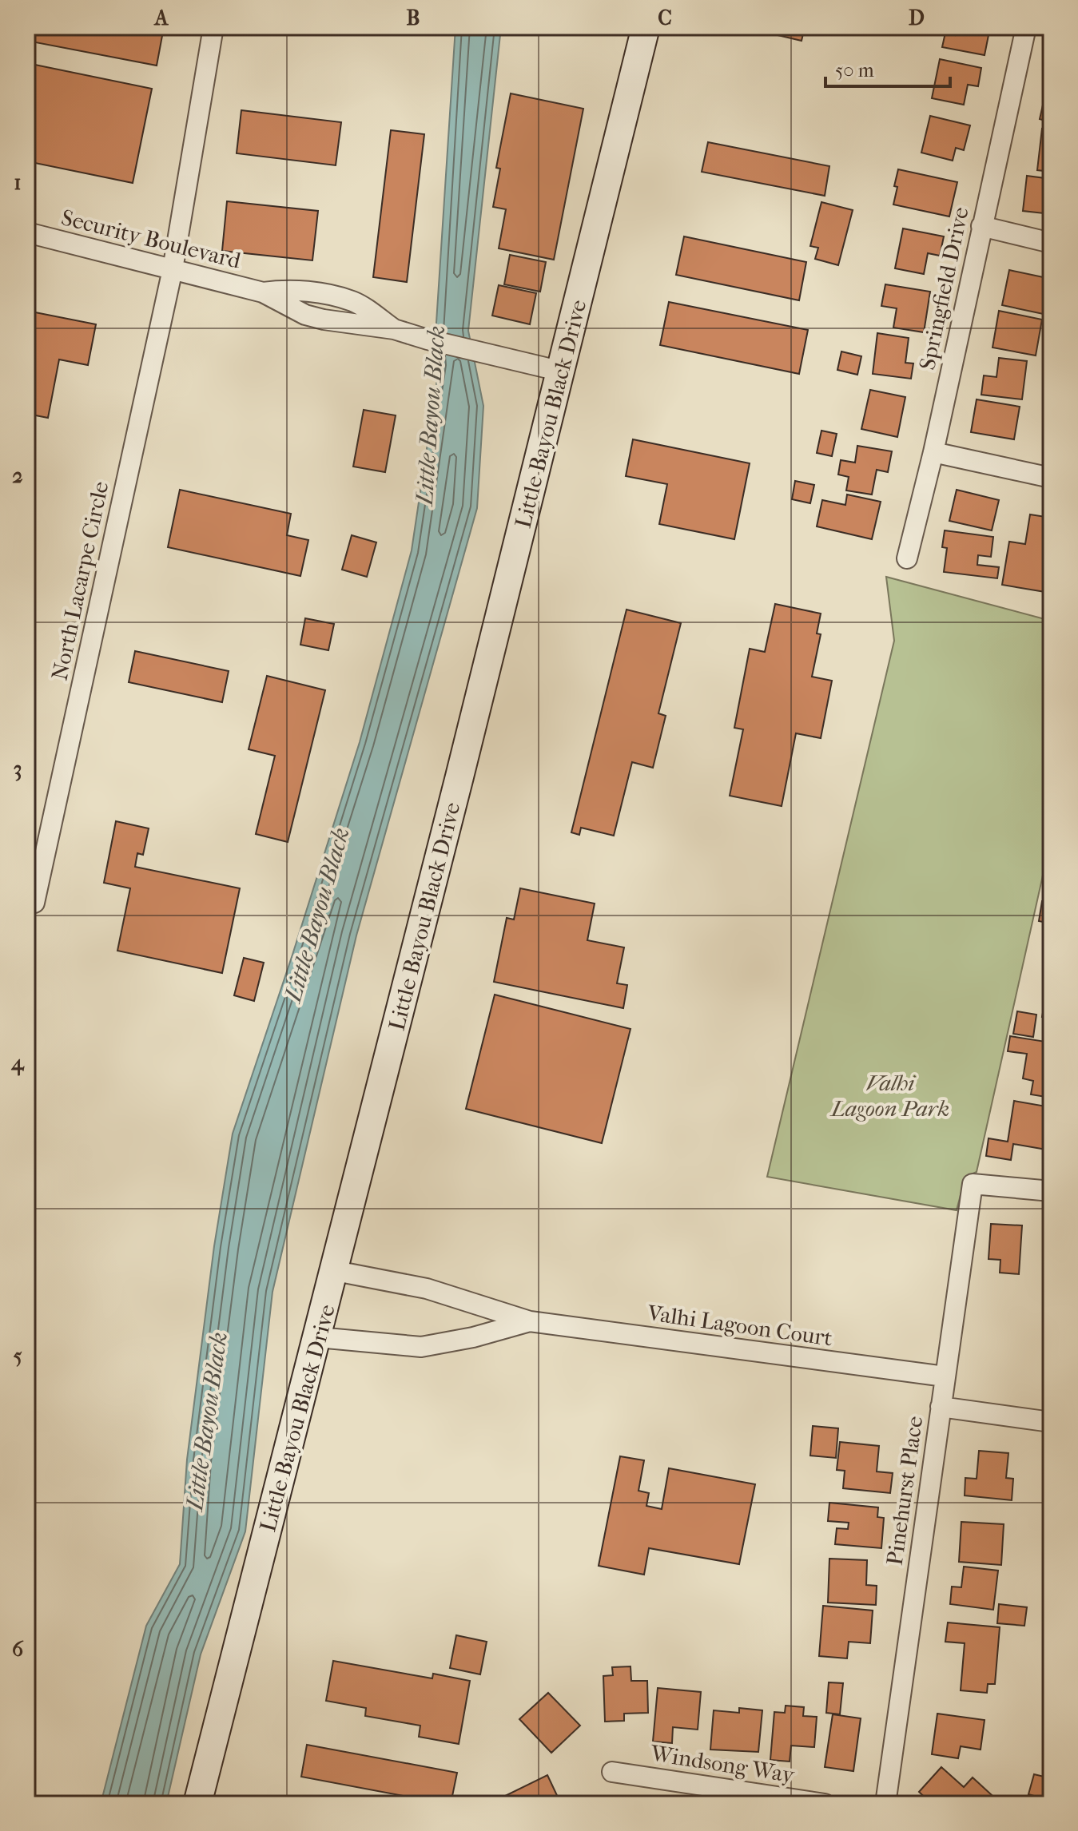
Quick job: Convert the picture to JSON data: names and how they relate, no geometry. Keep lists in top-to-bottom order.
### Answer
{
  "streets": {
    "main road": ["Little Bayou Black Drive"],
    "street": [
      "Security Boulevard",
      "Springfield Drive",
      "North Lacarpe Circle",
      "Valhi Lagoon Court",
      "Pinehurst Place",
      "Windsong Way"
    ]
  },
  "crossings": [
    ["Security Boulevard", "Little Bayou Black Drive"],
    ["Security Boulevard", "North Lacarpe Circle"],
    ["Little Bayou Black Drive", "Valhi Lagoon Court"],
    ["Valhi Lagoon Court", "Pinehurst Place"]
  ],
  "water": ["Little Bayou Black"],
  "parks": ["Valhi Lagoon Park"],
  "scale_bar": "50 m",
  "grid": {
    "columns": [
      "A",
      "B",
      "C",
      "D"
    ],
    "rows": [
      "1",
      "2",
      "3",
      "4",
      "5",
      "6"
    ]
  }
}
